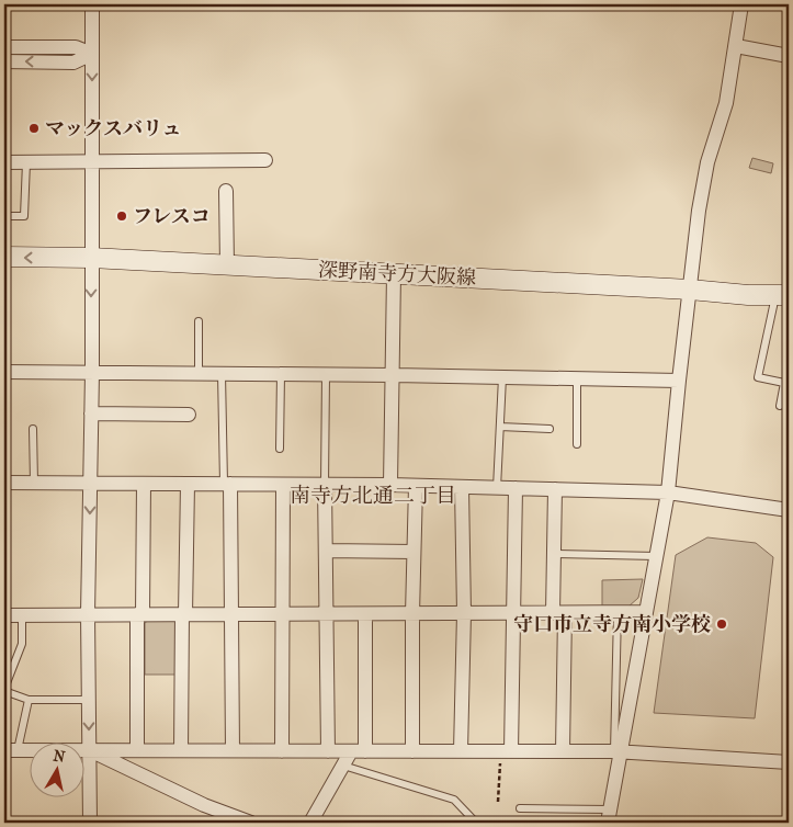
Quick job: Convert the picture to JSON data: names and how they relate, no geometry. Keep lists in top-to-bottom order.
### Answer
{
  "streets": {
    "main road": ["深野南寺方大阪線"]
  },
  "districts": ["南寺方北通二丁目"],
  "places": ["マックスバリュ", "フレスコ", "守口市立寺方南小学校"],
  "north": "top"
}
